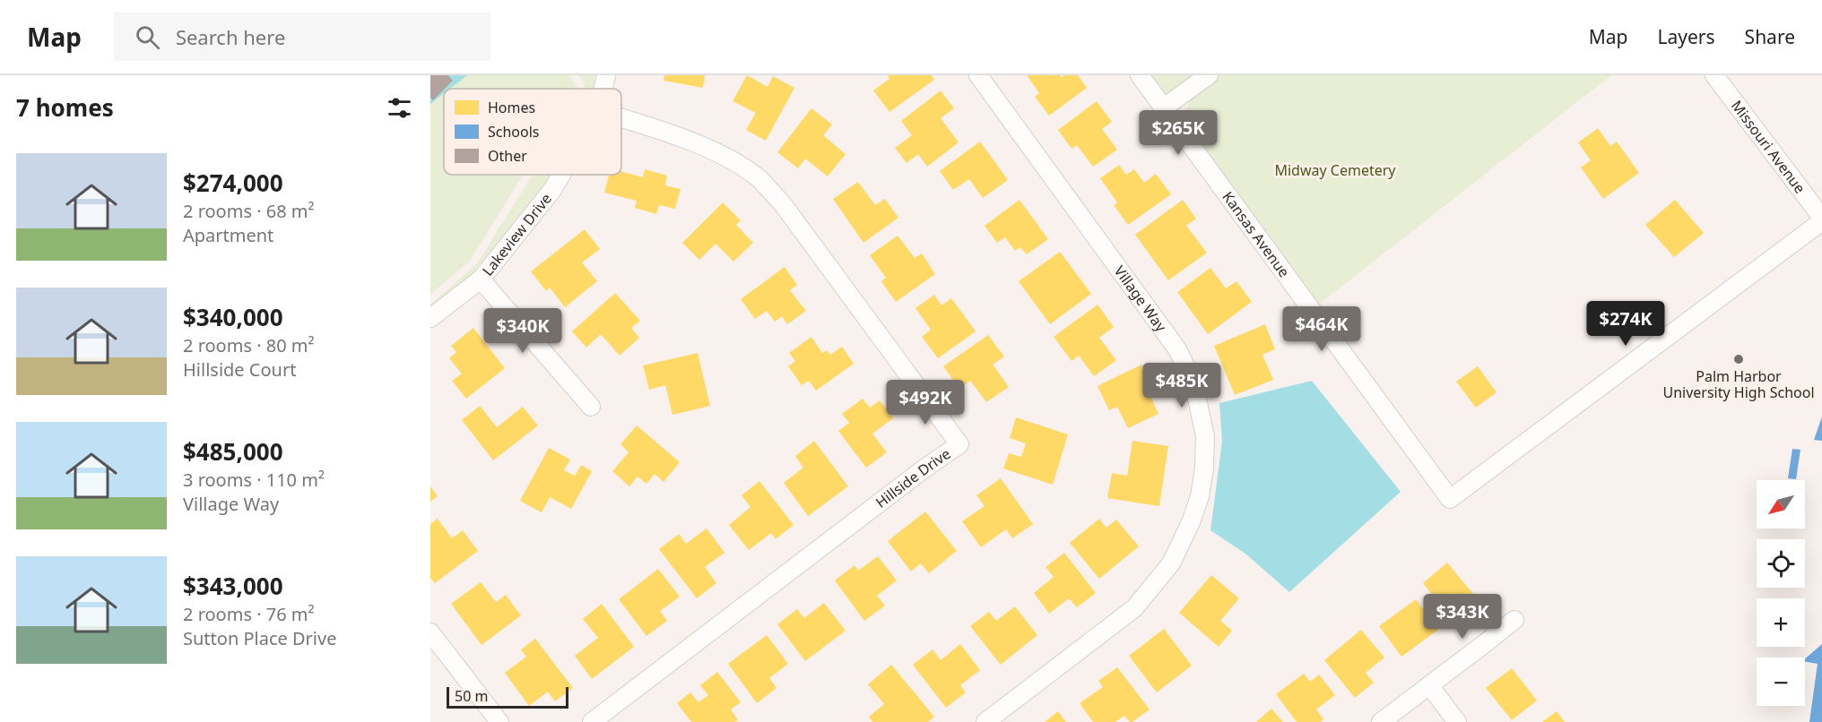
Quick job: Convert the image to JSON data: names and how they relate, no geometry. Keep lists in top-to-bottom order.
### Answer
{
  "streets": {
    "street": [
      "Missouri Avenue",
      "Lakeview Drive",
      "Kansas Avenue",
      "Village Way",
      "Hillside Drive"
    ]
  },
  "crossings": [
    ["Missouri Avenue", "Kansas Avenue"]
  ],
  "parks": ["Midway Cemetery"],
  "places": ["Palm Harbor University High School"],
  "legend": ["Homes", "Schools", "Other"],
  "scale_bar": "50 m",
  "north": "bottom left",
  "page": {
    "header": "Map",
    "search": "Search here",
    "nav": ["Map", "Layers", "Share"],
    "heading": "7 homes",
    "price": [
      "$265K",
      "$274K",
      "$464K",
      "$340K",
      "$485K",
      "$492K",
      "$343K"
    ],
    "list": [
      {
        "name": "$274,000",
        "note": "2 rooms · 68 m² · Apartment"
      },
      {
        "name": "$340,000",
        "note": "2 rooms · 80 m² · Hillside Court"
      },
      {
        "name": "$485,000",
        "note": "3 rooms · 110 m² · Village Way"
      },
      {
        "name": "$343,000",
        "note": "2 rooms · 76 m² · Sutton Place Drive"
      }
    ],
    "map_buttons": ["+", "−"],
    "scale": "50 m"
  }
}
